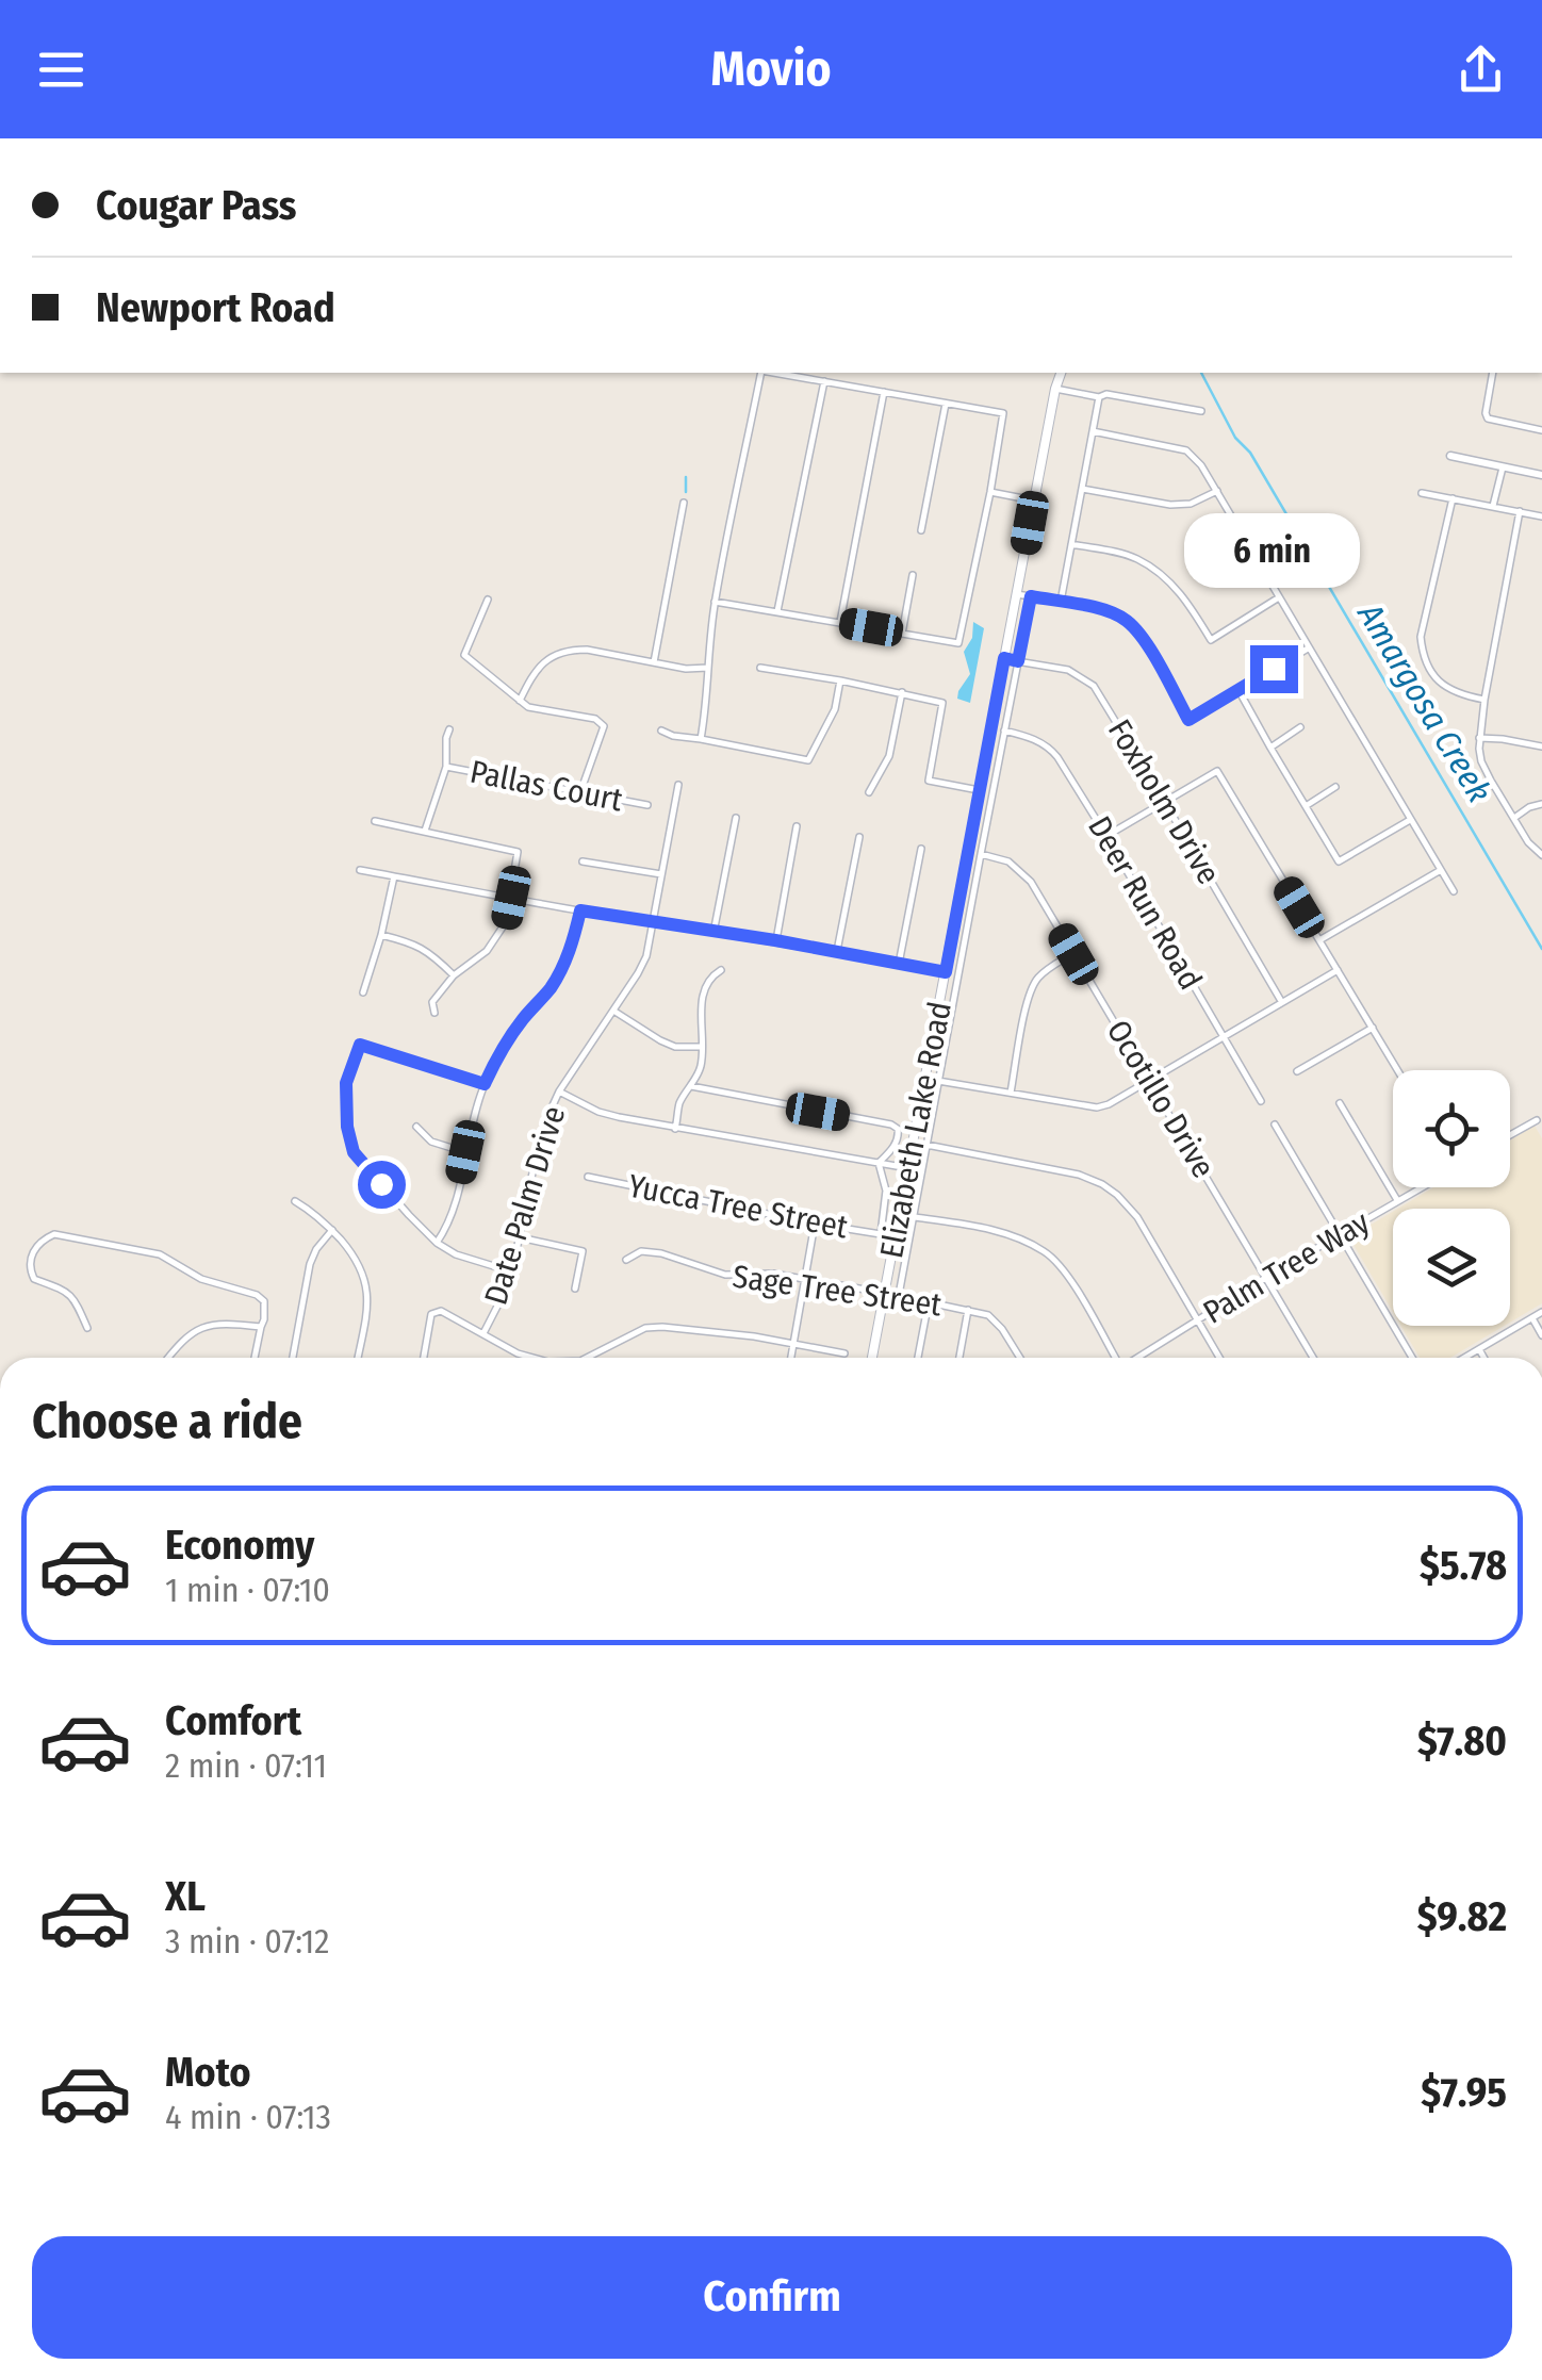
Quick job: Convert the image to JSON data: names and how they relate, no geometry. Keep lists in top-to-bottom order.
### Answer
{
  "streets": {
    "main road": ["Elizabeth Lake Road"],
    "street": [
      "Pallas Court",
      "Foxholm Drive",
      "Deer Run Road",
      "Ocotillo Drive",
      "Date Palm Drive",
      "Yucca Tree Street",
      "Palm Tree Way",
      "Sage Tree Street"
    ]
  },
  "crossings": [
    ["Foxholm Drive", "Elizabeth Lake Road"],
    ["Ocotillo Drive", "Palm Tree Way"],
    ["Elizabeth Lake Road", "Sage Tree Street"]
  ],
  "water": ["Amargosa Creek"],
  "page": {
    "header": "Movio",
    "banner": ["Cougar Pass", "Newport Road"],
    "bubble": "6 min",
    "heading": "Choose a ride",
    "list": [
      {
        "name": "Economy",
        "note": "1 min · 07:10",
        "value": "$5.78"
      },
      {
        "name": "Comfort",
        "note": "2 min · 07:11",
        "value": "$7.80"
      },
      {
        "name": "XL",
        "note": "3 min · 07:12",
        "value": "$9.82"
      },
      {
        "name": "Moto",
        "note": "4 min · 07:13",
        "value": "$7.95"
      }
    ],
    "buttons": "Confirm"
  }
}
